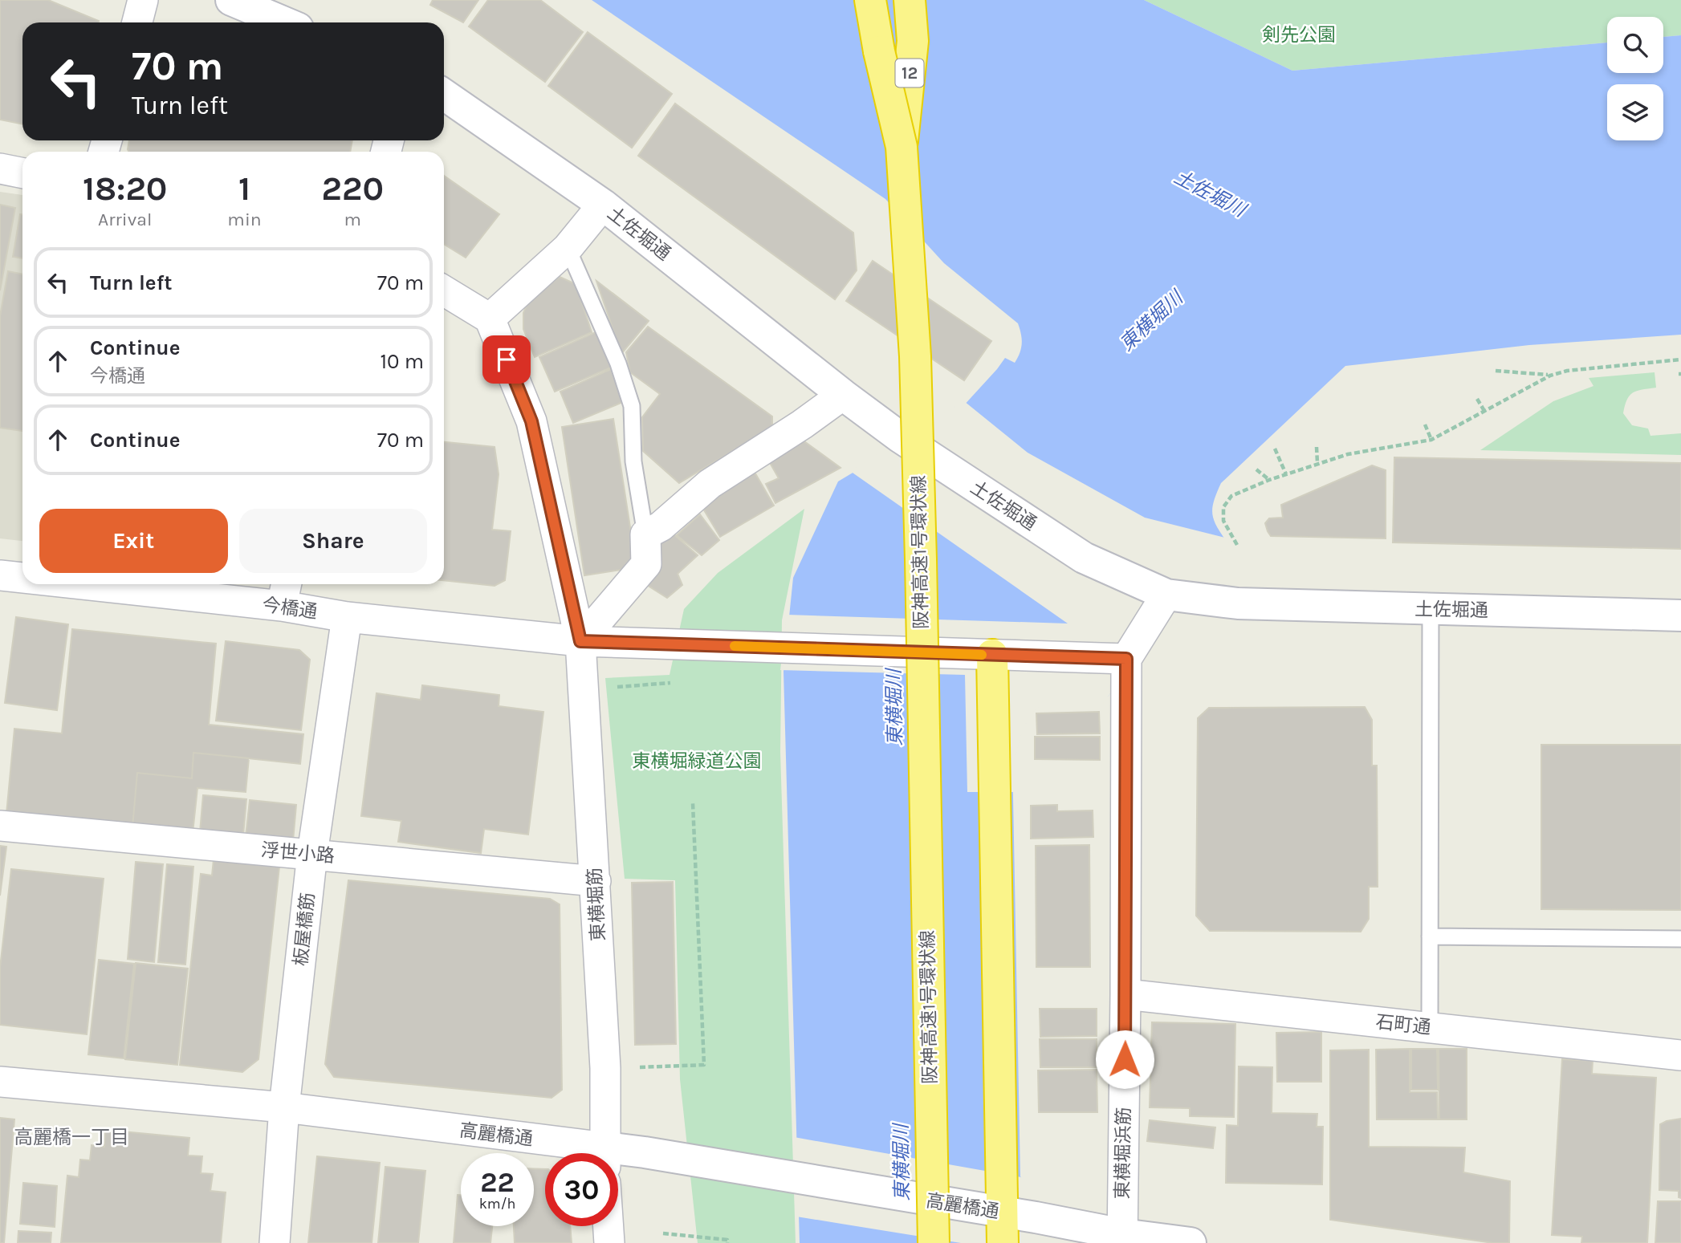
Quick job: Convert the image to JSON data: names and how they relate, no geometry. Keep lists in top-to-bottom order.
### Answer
{
  "streets": {
    "highway": ["12", "阪神高速1号環状線"],
    "main road": ["土佐堀通", "高麗橋通"],
    "street": [
      "今橋通",
      "浮世小路",
      "東横堀筋",
      "板屋橋筋",
      "石町通",
      "東横堀浜筋"
    ]
  },
  "crossings": [
    ["12", "阪神高速1号環状線"],
    ["今橋通", "東横堀筋"],
    ["今橋通", "板屋橋筋"],
    ["浮世小路", "東横堀筋"],
    ["浮世小路", "板屋橋筋"],
    ["板屋橋筋", "高麗橋通"],
    ["石町通", "東横堀浜筋"],
    ["高麗橋通", "東横堀浜筋"]
  ],
  "districts": ["高麗橋一丁目"],
  "water": ["土佐堀川", "東横堀川"],
  "parks": ["剣先公園", "東横堀緑道公園"],
  "page": {
    "turn": ["70 m", "Turn left"],
    "eta": [
      "18:20",
      "Arrival",
      "1",
      "min",
      "220",
      "m"
    ],
    "list": [
      {
        "name": "Turn left",
        "value": "70 m"
      },
      {
        "name": "Continue",
        "note": "今橋通",
        "value": "10 m"
      },
      {
        "name": "Continue",
        "value": "70 m"
      }
    ],
    "buttons": ["Exit", "Share"],
    "speed": "22 km/h",
    "limit": "30"
  }
}
